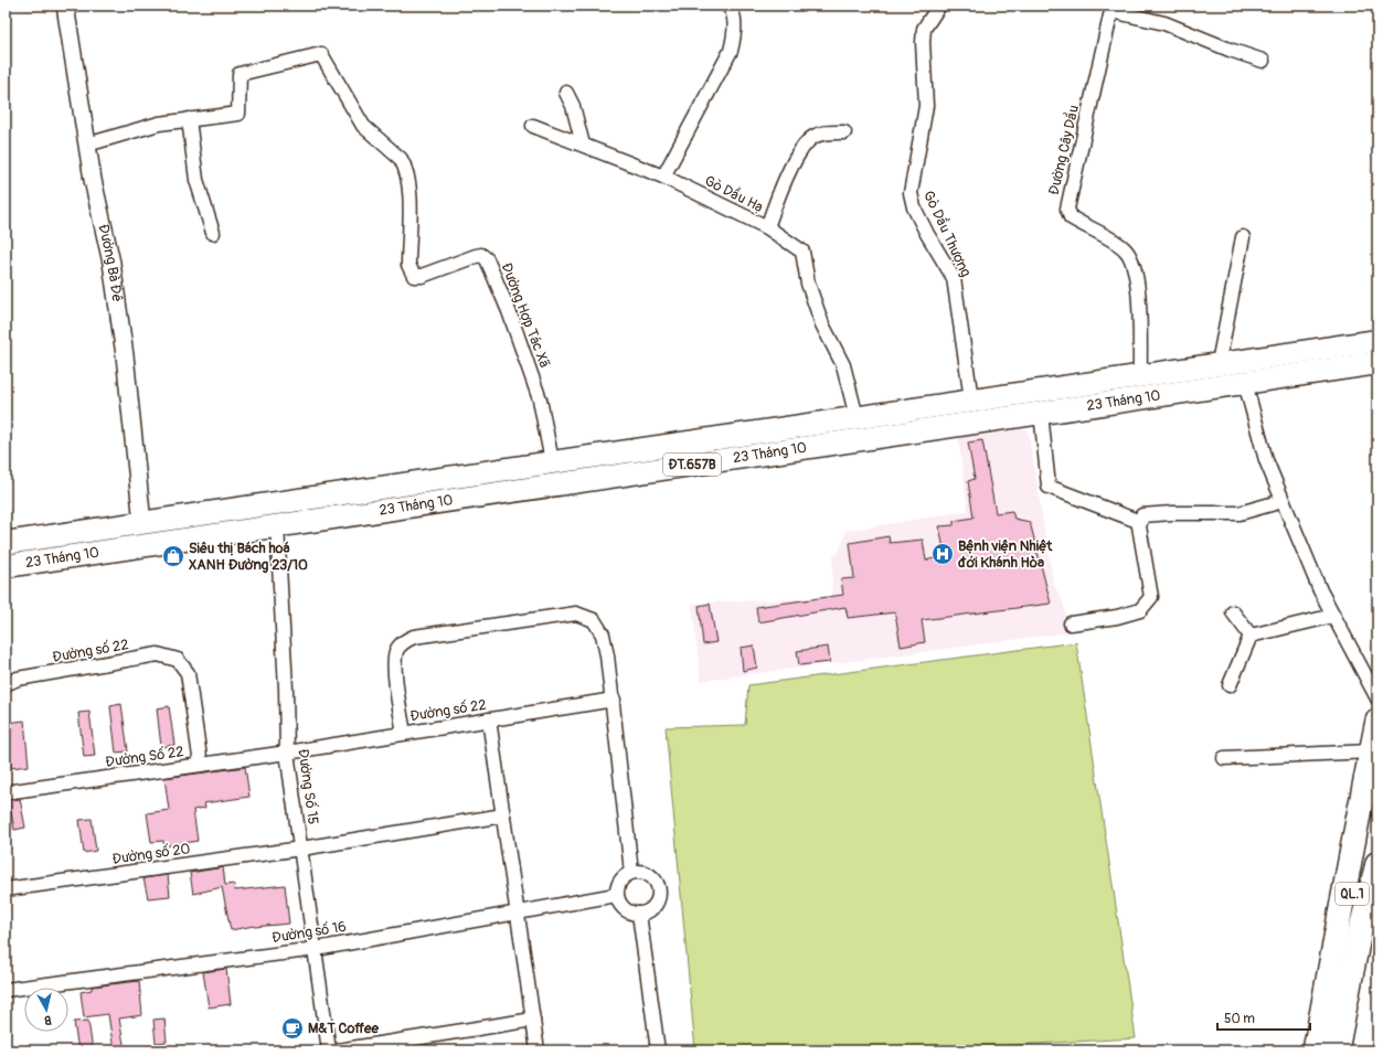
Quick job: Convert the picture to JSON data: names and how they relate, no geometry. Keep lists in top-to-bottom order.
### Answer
{
  "streets": {
    "highway": ["QL.1"],
    "main road": ["23 Tháng 10", "ĐT.657B"],
    "street": [
      "Đường Cây Dầu",
      "Gò Dầu Hạ",
      "Gò Dầu Thượng",
      "Đường Bà Đê",
      "Đường Hợp Tác Xã",
      "Đường số 22",
      "Đường Số 22",
      "Đường Số 15",
      "Đường số 20",
      "Đường số 16"
    ]
  },
  "crossings": [
    ["Đường Cây Dầu", "23 Tháng 10"],
    ["Gò Dầu Hạ", "23 Tháng 10"],
    ["Gò Dầu Thượng", "23 Tháng 10"],
    ["Đường Bà Đê", "Đường Hợp Tác Xã"],
    ["Đường Bà Đê", "23 Tháng 10"],
    ["Đường Hợp Tác Xã", "23 Tháng 10"],
    ["23 Tháng 10", "ĐT.657B"],
    ["23 Tháng 10", "Đường Số 15"],
    ["Đường số 22", "Đường Số 22"],
    ["Đường số 22", "Đường Số 15"],
    ["Đường Số 22", "Đường Số 15"],
    ["Đường Số 15", "Đường số 20"],
    ["Đường Số 15", "Đường số 16"]
  ],
  "places": {
    "hospital": ["Bệnh viện Nhiệt đới Khánh Hòa"],
    "shop": ["Siêu thị Bách hoá XANH Đường 23/10"],
    "cafe": ["M&T Coffee"]
  },
  "scale_bar": "50 m",
  "north": "bottom"
}
